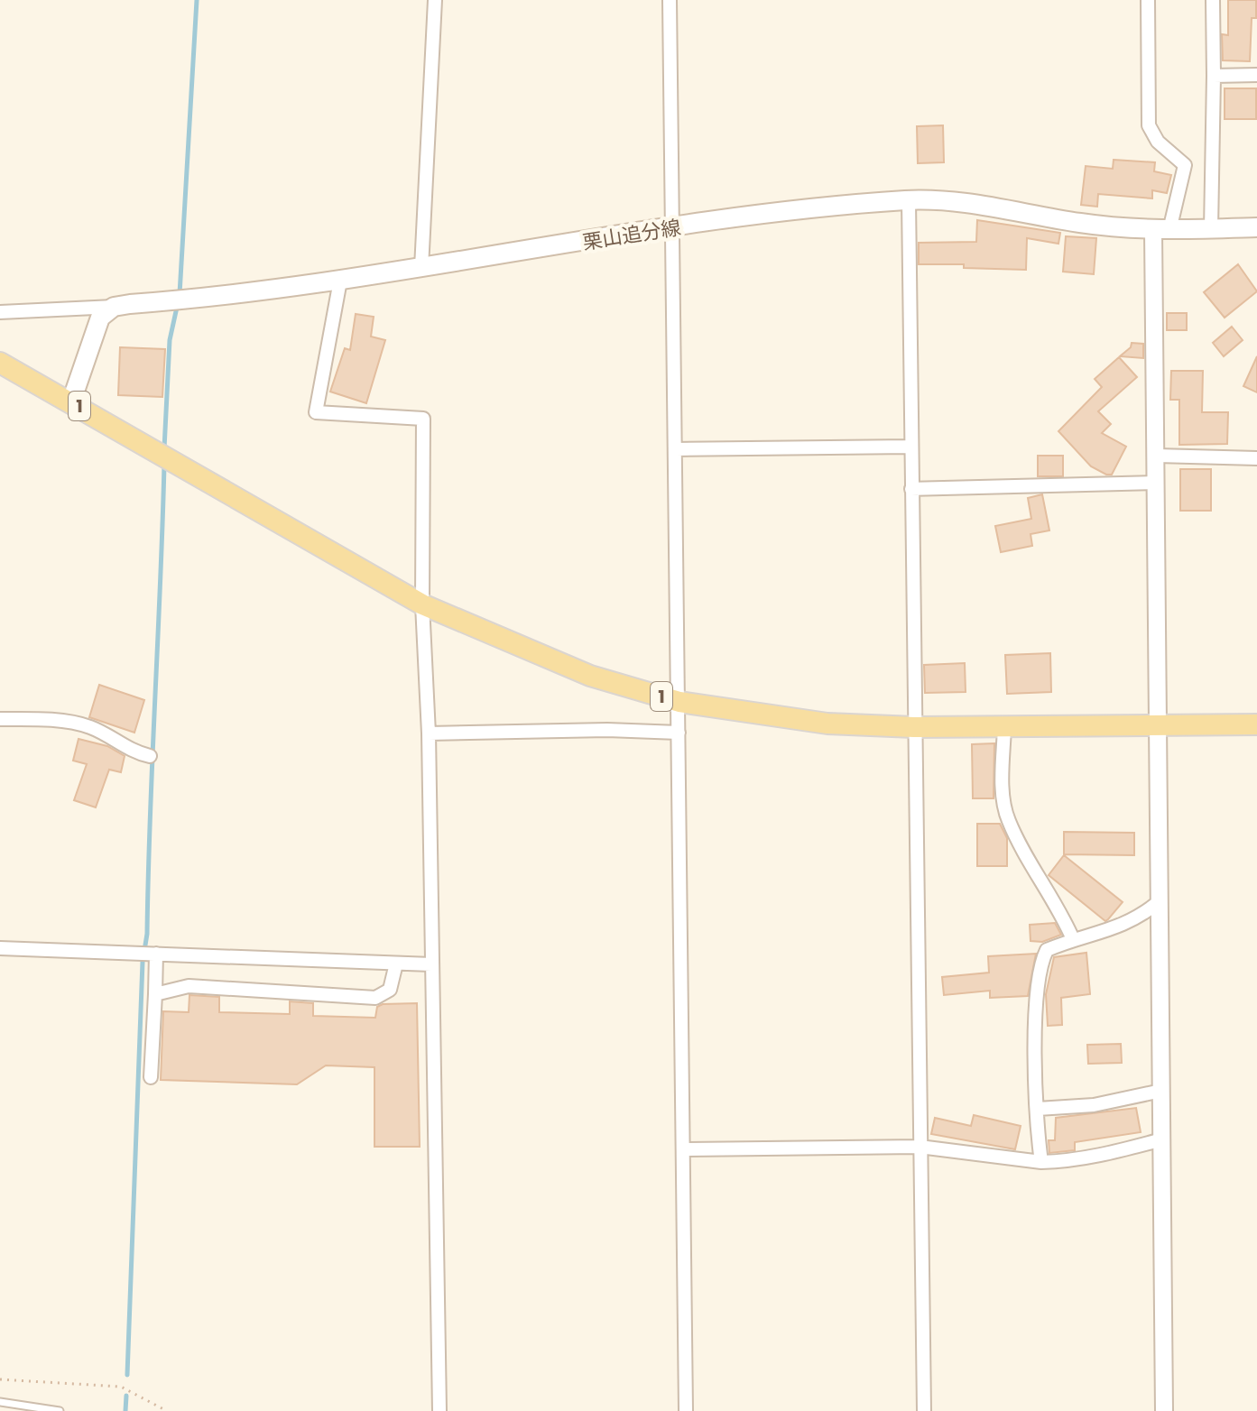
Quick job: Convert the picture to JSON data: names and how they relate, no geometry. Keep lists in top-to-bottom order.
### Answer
{
  "streets": {
    "main road": ["栗山追分線", "1"]
  }
}
